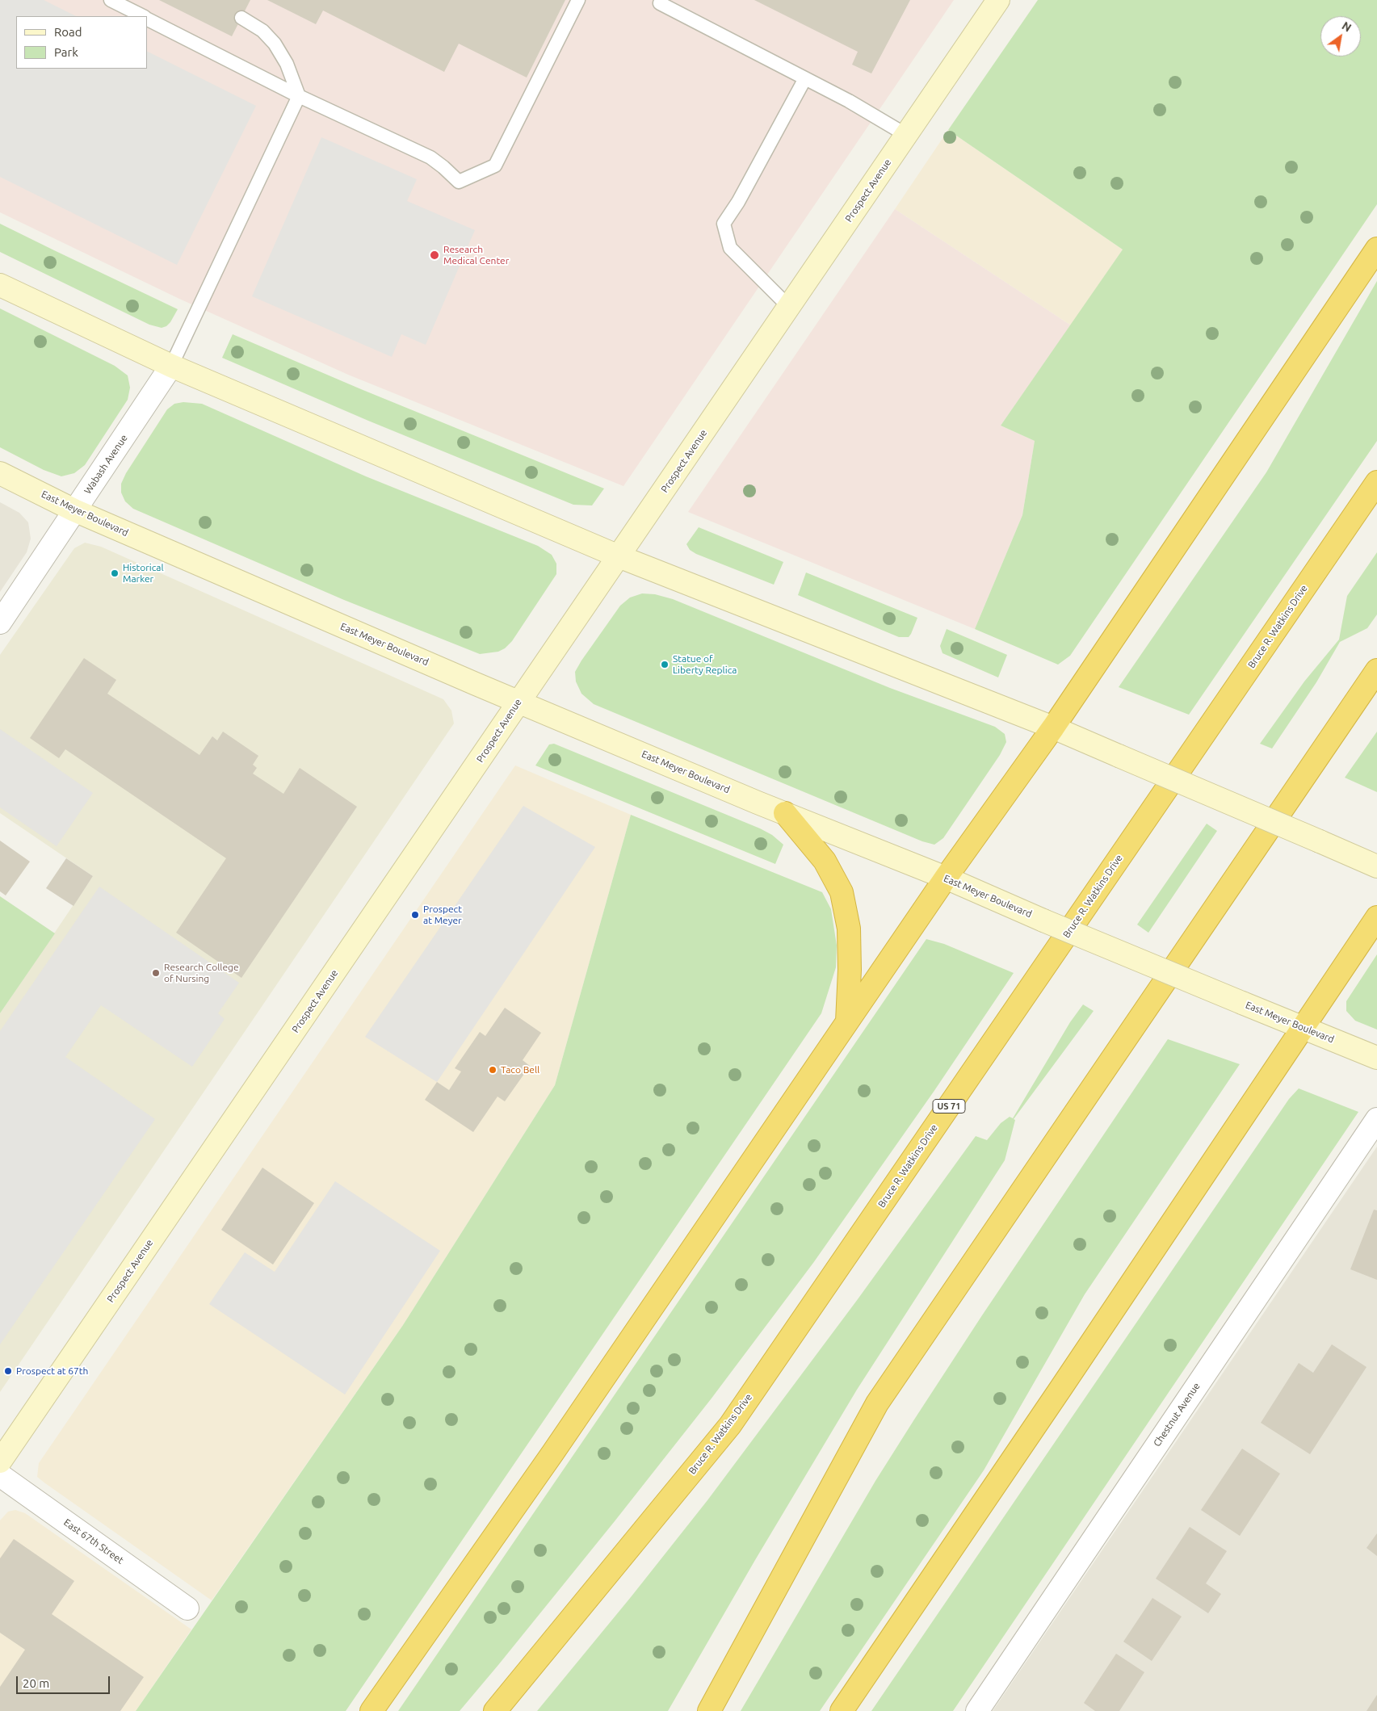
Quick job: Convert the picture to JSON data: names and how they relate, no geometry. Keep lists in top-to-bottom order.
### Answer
{
  "streets": {
    "highway": ["Bruce R. Watkins Drive", "US 71"],
    "main road": ["Prospect Avenue", "East Meyer Boulevard"],
    "street": ["Wabash Avenue", "Chestnut Avenue", "East 67th Street"]
  },
  "crossings": [
    ["Prospect Avenue", "East Meyer Boulevard"],
    ["Wabash Avenue", "East Meyer Boulevard"]
  ],
  "places": [
    "Research Medical Center",
    "Historical Marker",
    "Statue of Liberty Replica",
    "Prospect at Meyer",
    "Research College of Nursing",
    "Taco Bell",
    "Prospect at 67th"
  ],
  "legend": ["Road", "Park"],
  "scale_bar": "20 m",
  "north": "top right"
}
